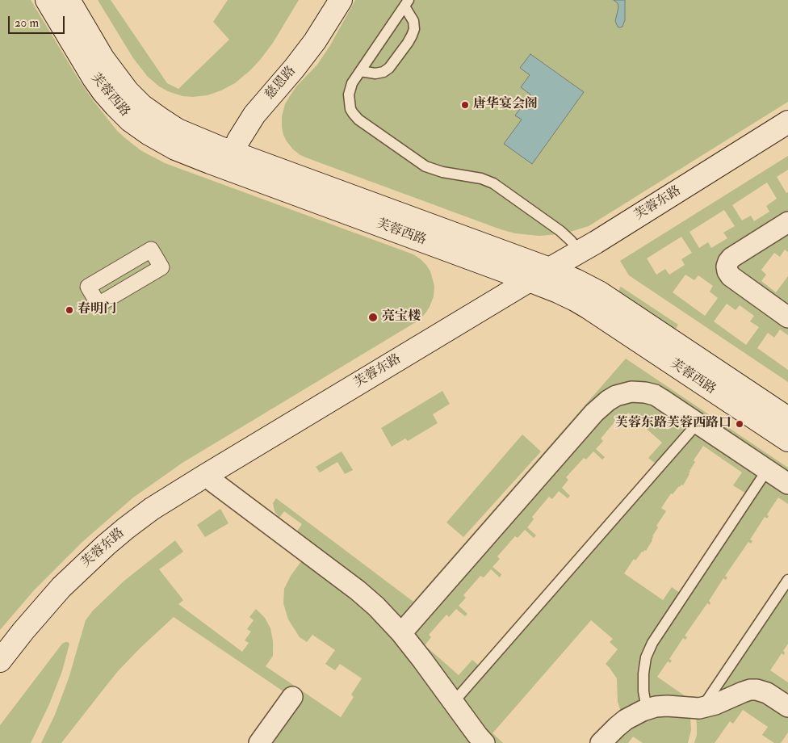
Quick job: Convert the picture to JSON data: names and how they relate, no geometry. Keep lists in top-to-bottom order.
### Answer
{
  "streets": {
    "main road": ["慈恩路", "芙蓉西路", "芙蓉东路"]
  },
  "crossings": [
    ["慈恩路", "芙蓉西路"],
    ["芙蓉西路", "芙蓉东路"]
  ],
  "places": [
    "唐华宴会阁",
    "春明门",
    "亮宝楼",
    "芙蓉东路芙蓉西路口"
  ],
  "scale_bar": "20 m"
}
